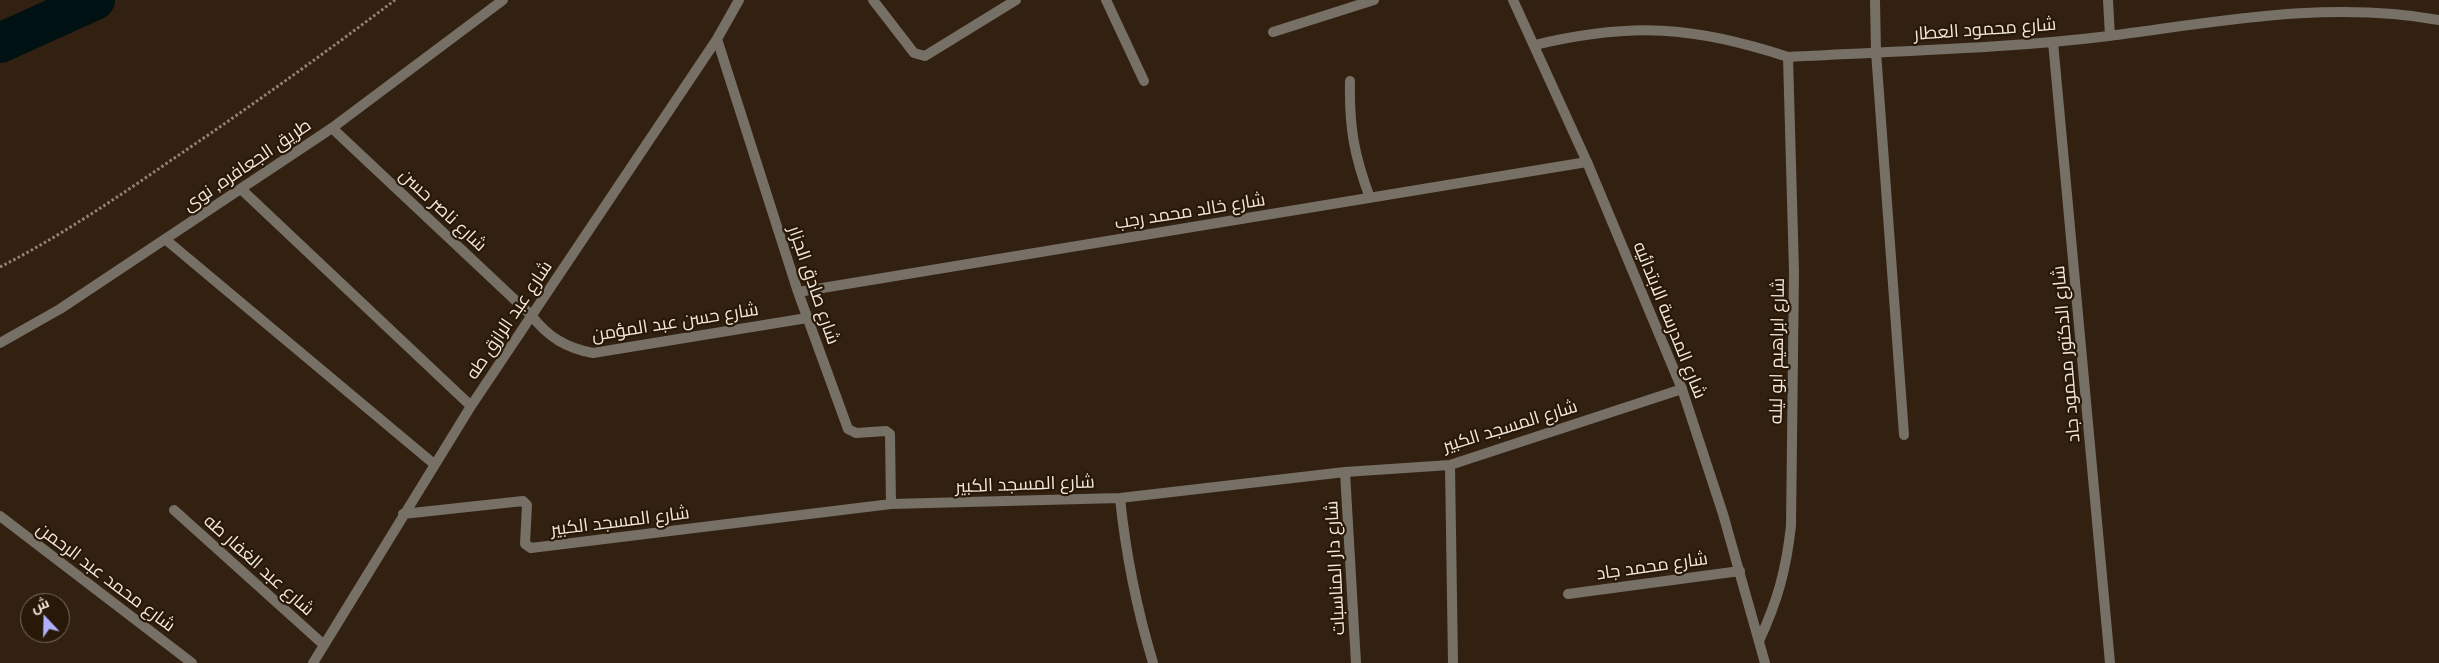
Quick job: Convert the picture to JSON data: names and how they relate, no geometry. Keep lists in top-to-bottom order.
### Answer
{
  "streets": {
    "street": [
      "شارع محمود العطار",
      "طريق الجعافره, نوى",
      "شارع ناصر حسن",
      "شارع خالد محمد رجب",
      "شارع صادق الجزار",
      "شارع عبد الرازق طه",
      "شارع المدرسة الابتدائيه",
      "شارع حسن عبد المؤمن",
      "شارع ابراهيم ابو ليله",
      "شارع الدكتور محمود جاد",
      "شارع المسجد الكبير",
      "شارع عبد الغفار طه",
      "شارع محمد جاد",
      "شارع دار المناسبات",
      "شارع محمد عبد الرحمن"
    ]
  },
  "crossings": [
    ["شارع محمود العطار", "شارع المدرسة الابتدائيه"],
    ["شارع محمود العطار", "شارع ابراهيم ابو ليله"],
    ["شارع محمود العطار", "شارع الدكتور محمود جاد"],
    ["طريق الجعافره, نوى", "شارع ناصر حسن"],
    ["شارع ناصر حسن", "شارع عبد الرازق طه"],
    ["شارع ناصر حسن", "شارع حسن عبد المؤمن"],
    ["شارع خالد محمد رجب", "شارع صادق الجزار"],
    ["شارع خالد محمد رجب", "شارع المدرسة الابتدائيه"],
    ["شارع صادق الجزار", "شارع عبد الرازق طه"],
    ["شارع صادق الجزار", "شارع حسن عبد المؤمن"],
    ["شارع صادق الجزار", "شارع المسجد الكبير"],
    ["شارع عبد الرازق طه", "شارع حسن عبد المؤمن"],
    ["شارع عبد الرازق طه", "شارع المسجد الكبير"],
    ["شارع عبد الرازق طه", "شارع عبد الغفار طه"],
    ["شارع المدرسة الابتدائيه", "شارع ابراهيم ابو ليله"],
    ["شارع المدرسة الابتدائيه", "شارع المسجد الكبير"],
    ["شارع المدرسة الابتدائيه", "شارع محمد جاد"],
    ["شارع المسجد الكبير", "شارع دار المناسبات"]
  ],
  "north": "top"
}
